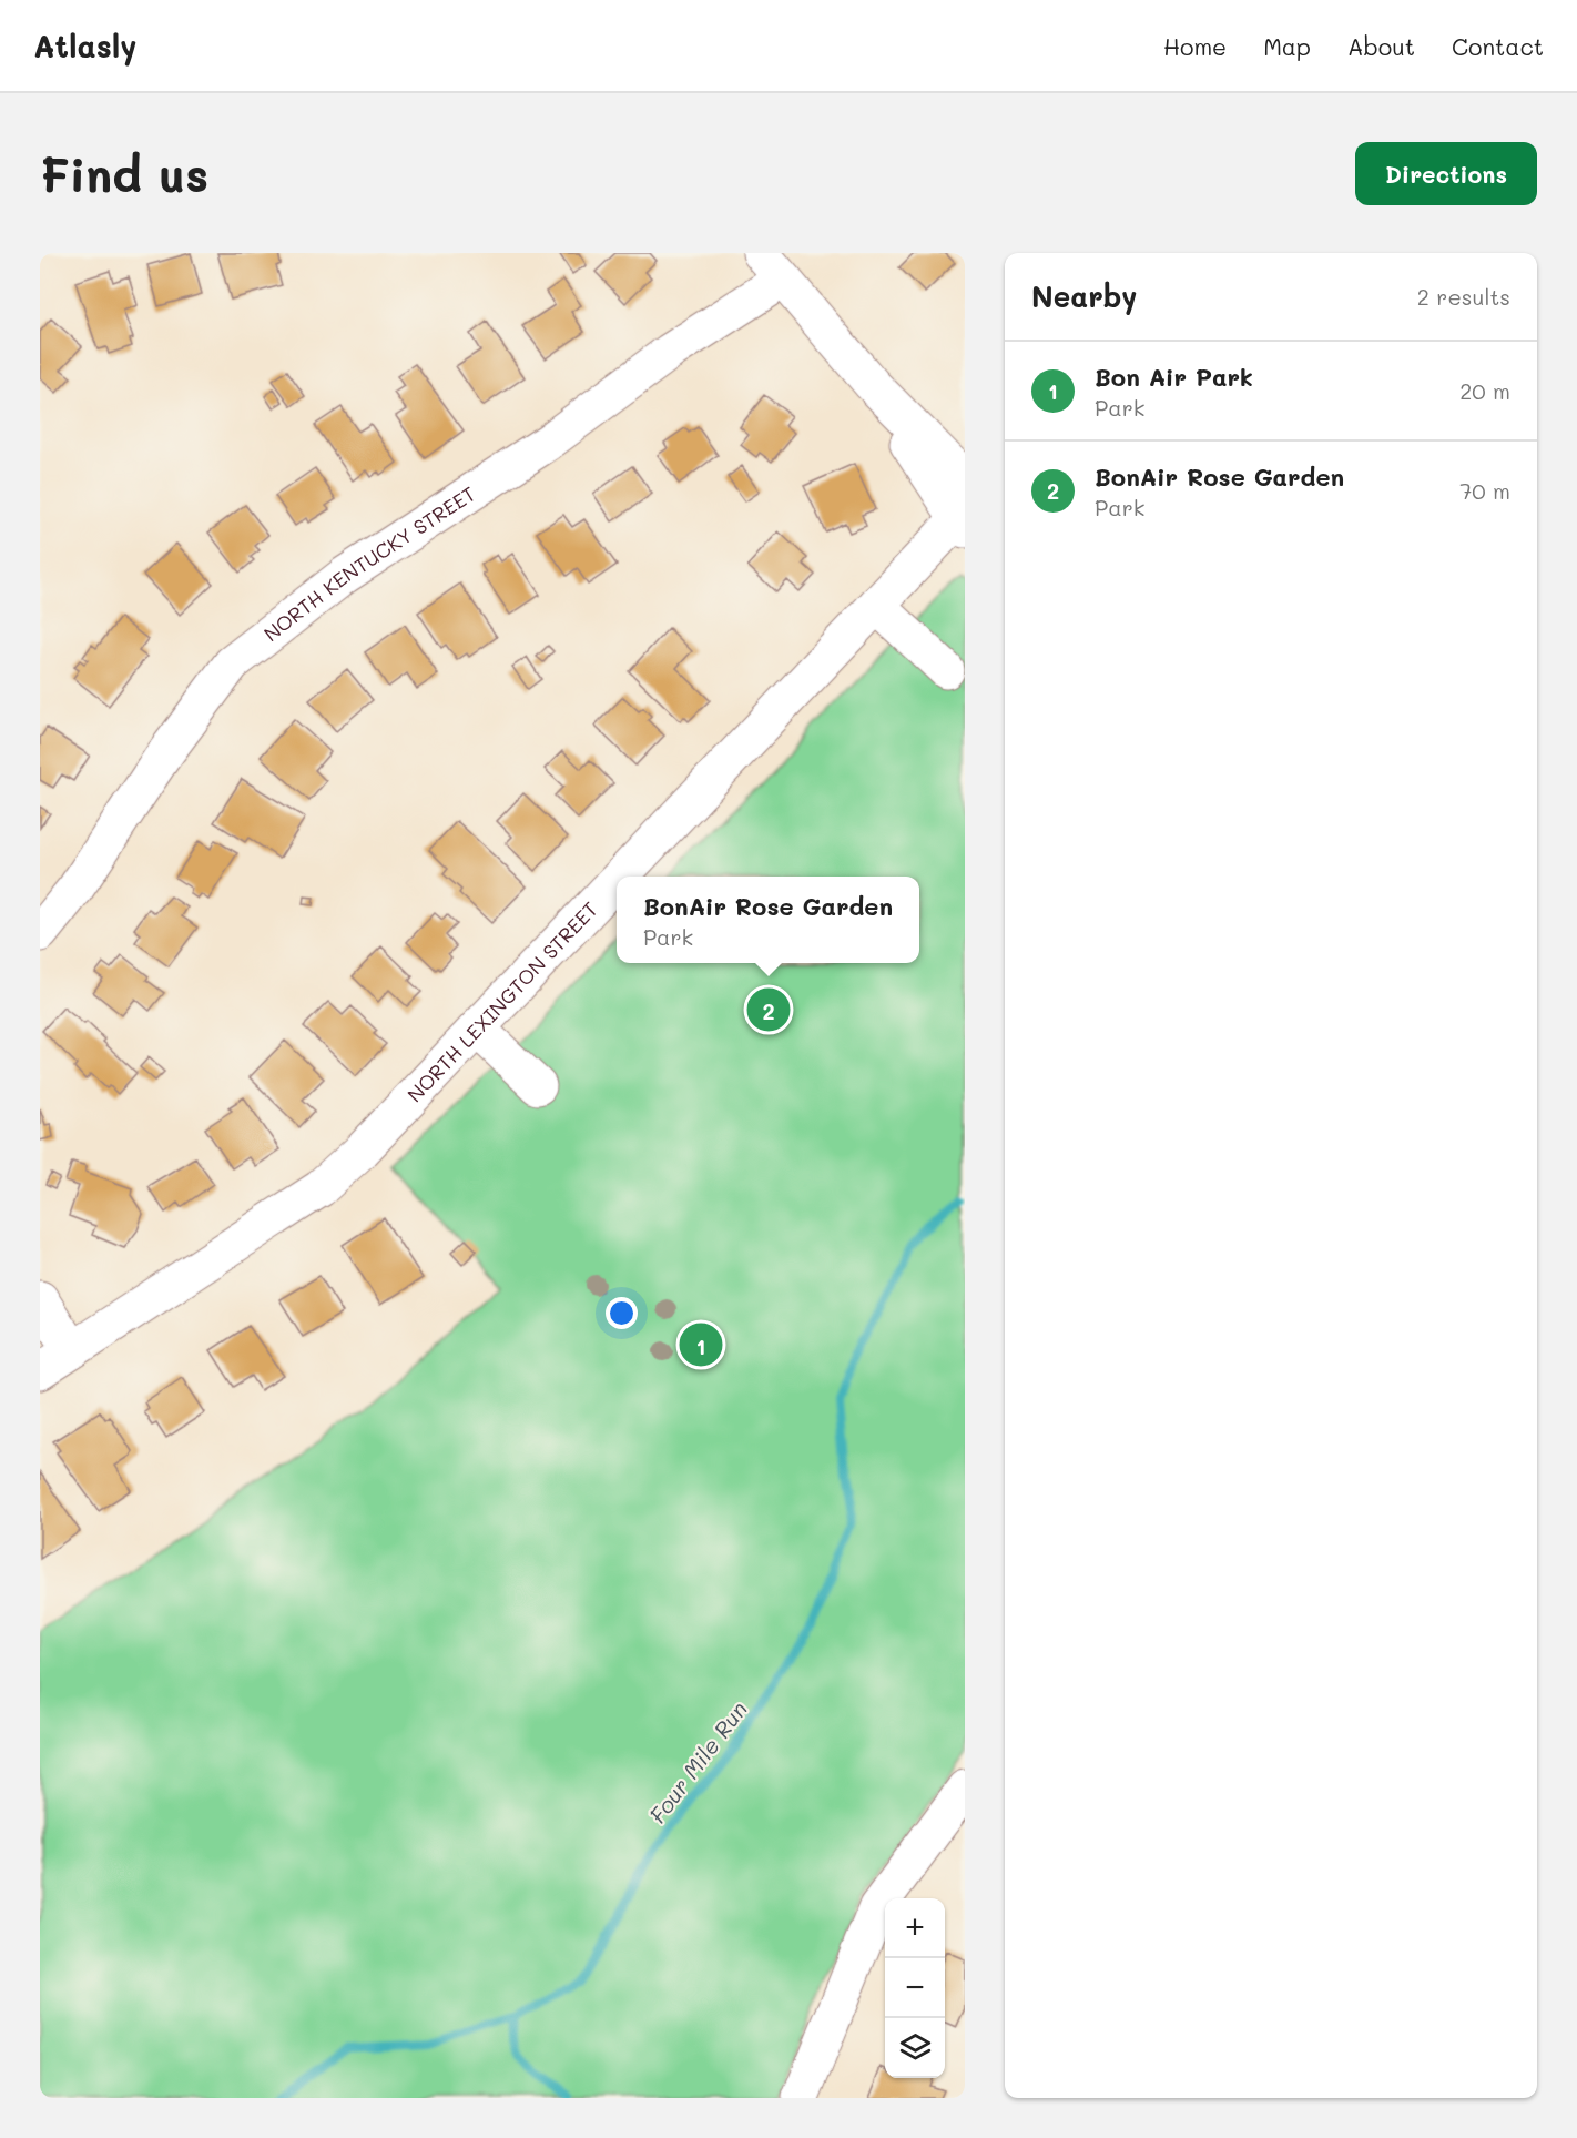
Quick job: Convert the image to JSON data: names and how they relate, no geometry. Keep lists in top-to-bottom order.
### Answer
{
  "streets": {
    "street": ["NORTH KENTUCKY STREET", "NORTH LEXINGTON STREET"]
  },
  "water": ["Four Mile Run"],
  "page": {
    "header": "Atlasly",
    "nav": [
      "Home",
      "Map",
      "About",
      "Contact"
    ],
    "buttons": "Directions",
    "title": "Find us",
    "heading": ["Nearby", "2 results"],
    "list": [
      {
        "mark": "1",
        "name": "Bon Air Park",
        "note": "Park",
        "value": "20 m"
      },
      {
        "mark": "2",
        "name": "BonAir Rose Garden",
        "note": "Park",
        "value": "70 m"
      }
    ],
    "popup": ["BonAir Rose Garden", "Park"],
    "pins": ["2", "1"],
    "map_buttons": ["+", "−"]
  }
}
